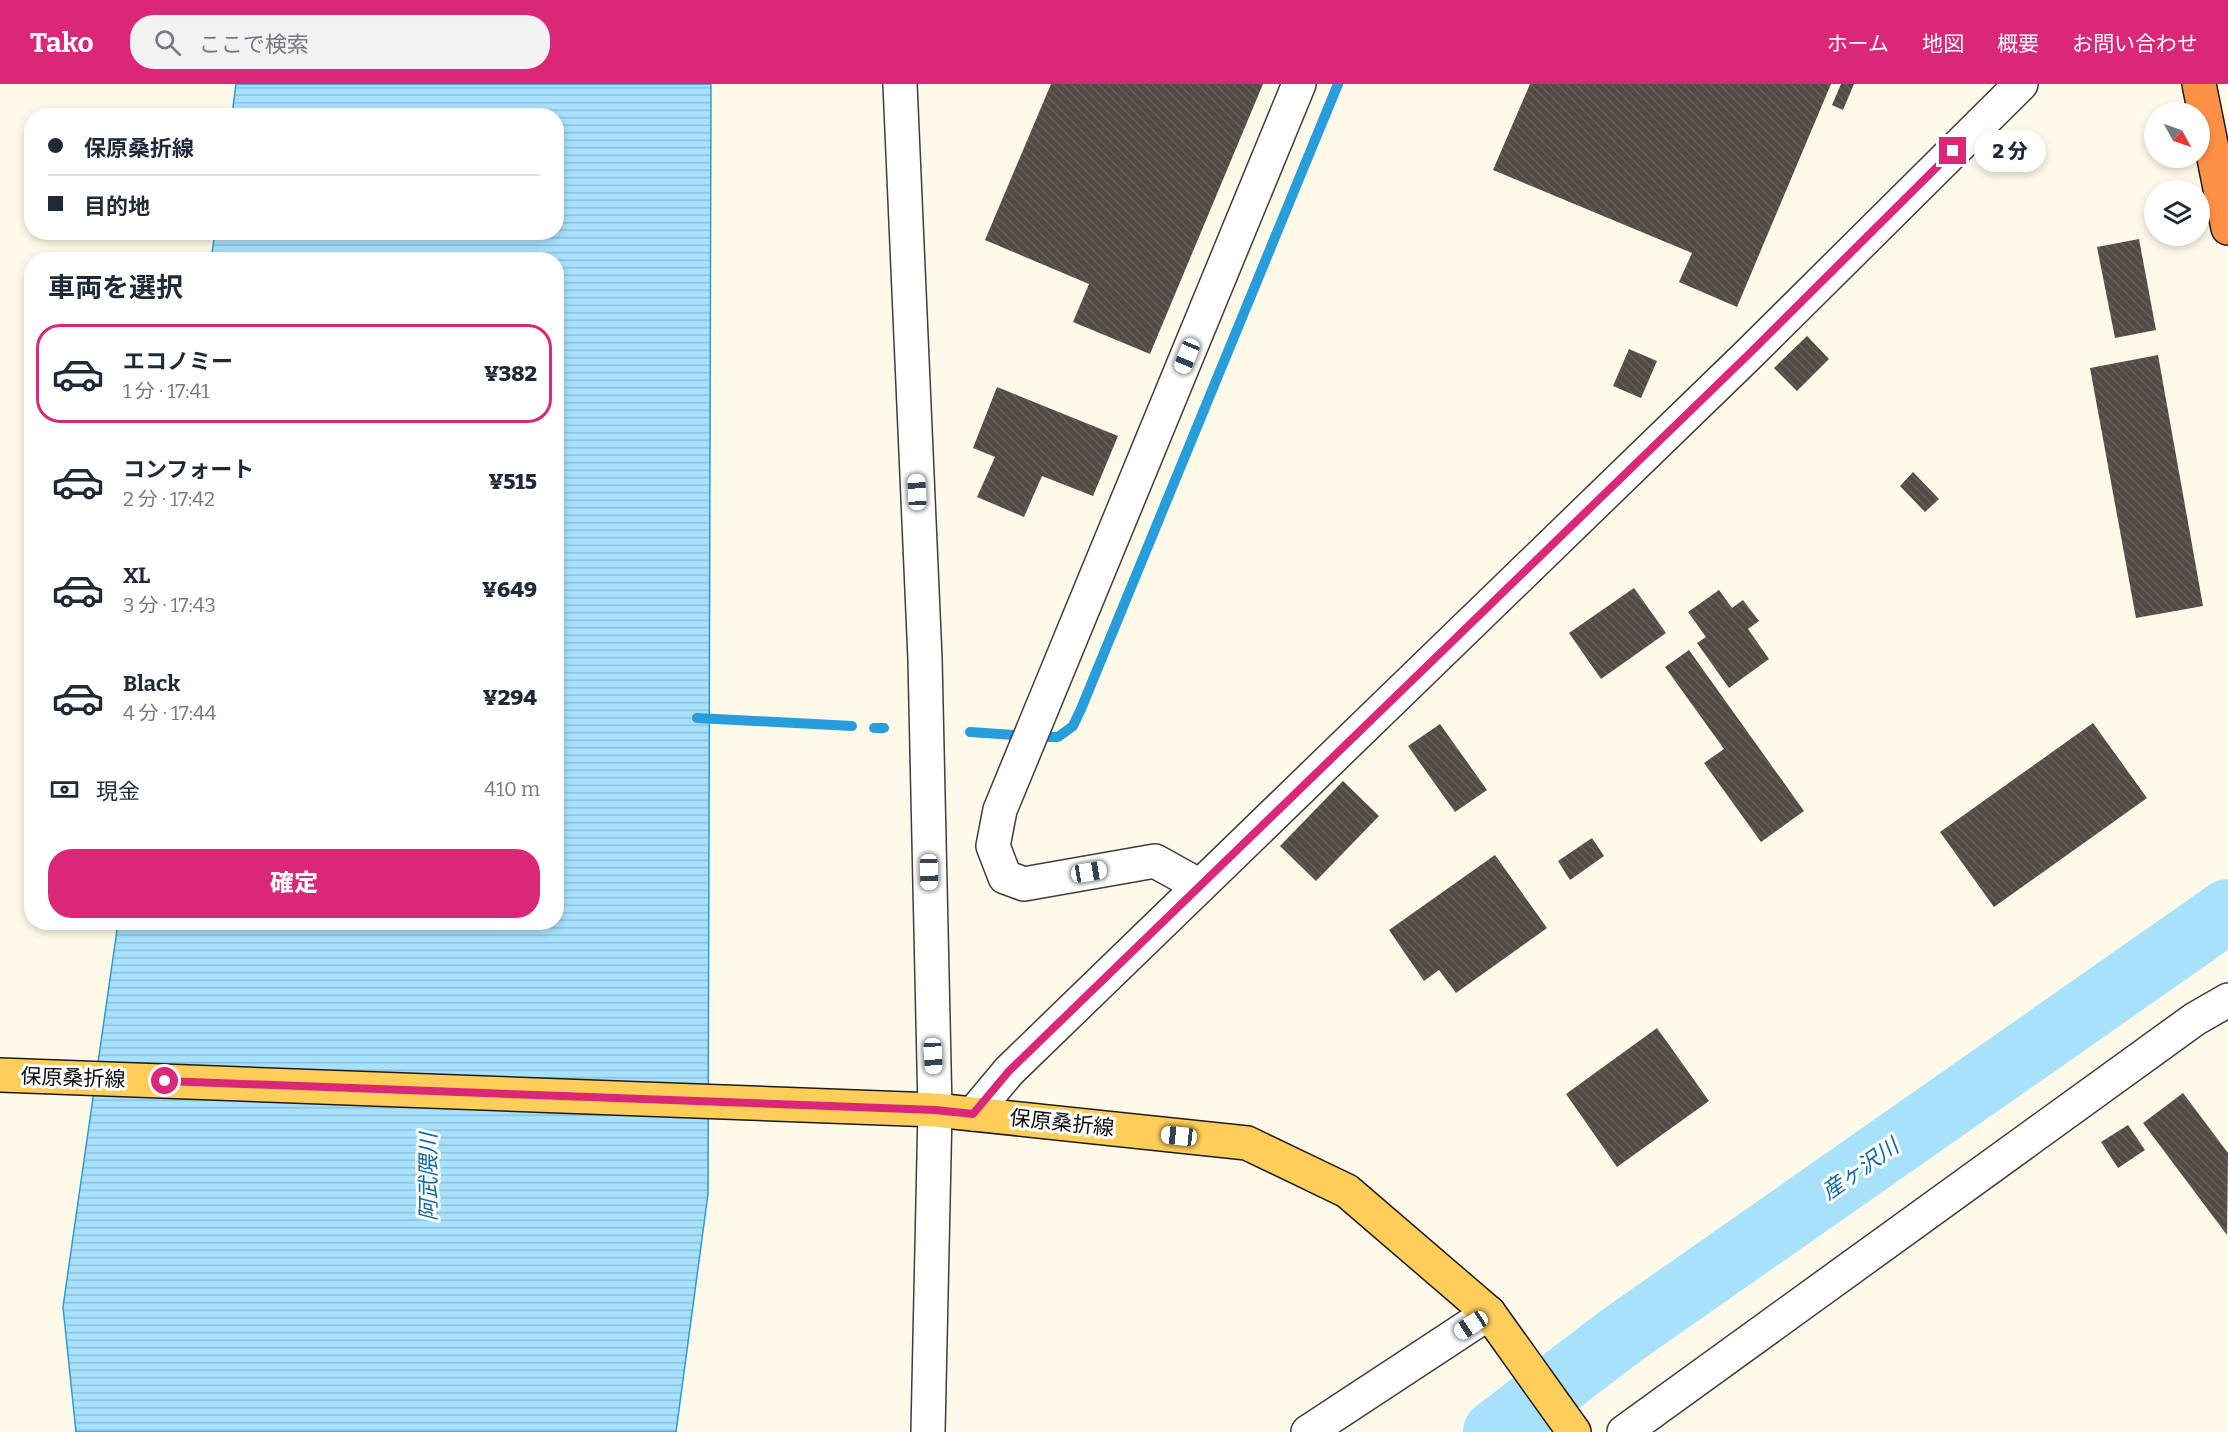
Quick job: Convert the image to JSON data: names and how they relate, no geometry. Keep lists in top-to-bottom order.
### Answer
{
  "streets": {
    "main road": ["保原桑折線"]
  },
  "water": ["産ヶ沢川", "阿武隈川"],
  "north": "bottom right",
  "page": {
    "header": "Tako",
    "search": "ここで検索",
    "nav": [
      "ホーム",
      "地図",
      "概要",
      "お問い合わせ"
    ],
    "banner": ["保原桑折線", "目的地"],
    "bubble": "2 分",
    "heading": "車両を選択",
    "list": [
      {
        "name": "エコノミー",
        "note": "1 分 · 17:41",
        "value": "¥382"
      },
      {
        "name": "コンフォート",
        "note": "2 分 · 17:42",
        "value": "¥515"
      },
      {
        "name": "XL",
        "note": "3 分 · 17:43",
        "value": "¥649"
      },
      {
        "name": "Black",
        "note": "4 分 · 17:44",
        "value": "¥294"
      }
    ],
    "pay": ["現金", "410 m"],
    "buttons": "確定"
  }
}
